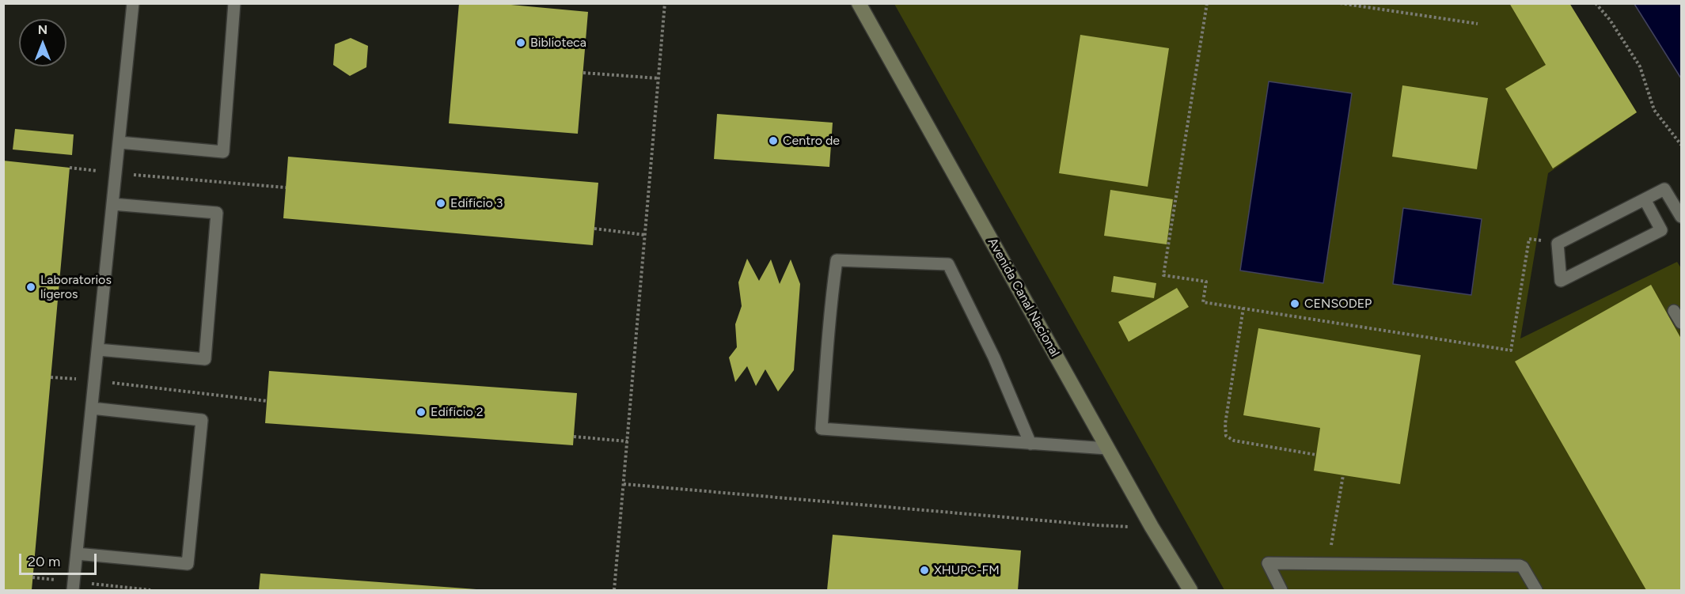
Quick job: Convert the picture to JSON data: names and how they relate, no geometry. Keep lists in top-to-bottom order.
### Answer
{
  "streets": {
    "street": ["Avenida Canal Nacional"]
  },
  "places": [
    "Biblioteca",
    "Centro de",
    "Edificio 3",
    "Laboratorios ligeros",
    "CENSODEP",
    "Edificio 2",
    "XHUPC-FM"
  ],
  "scale_bar": "20 m",
  "north": "top"
}
